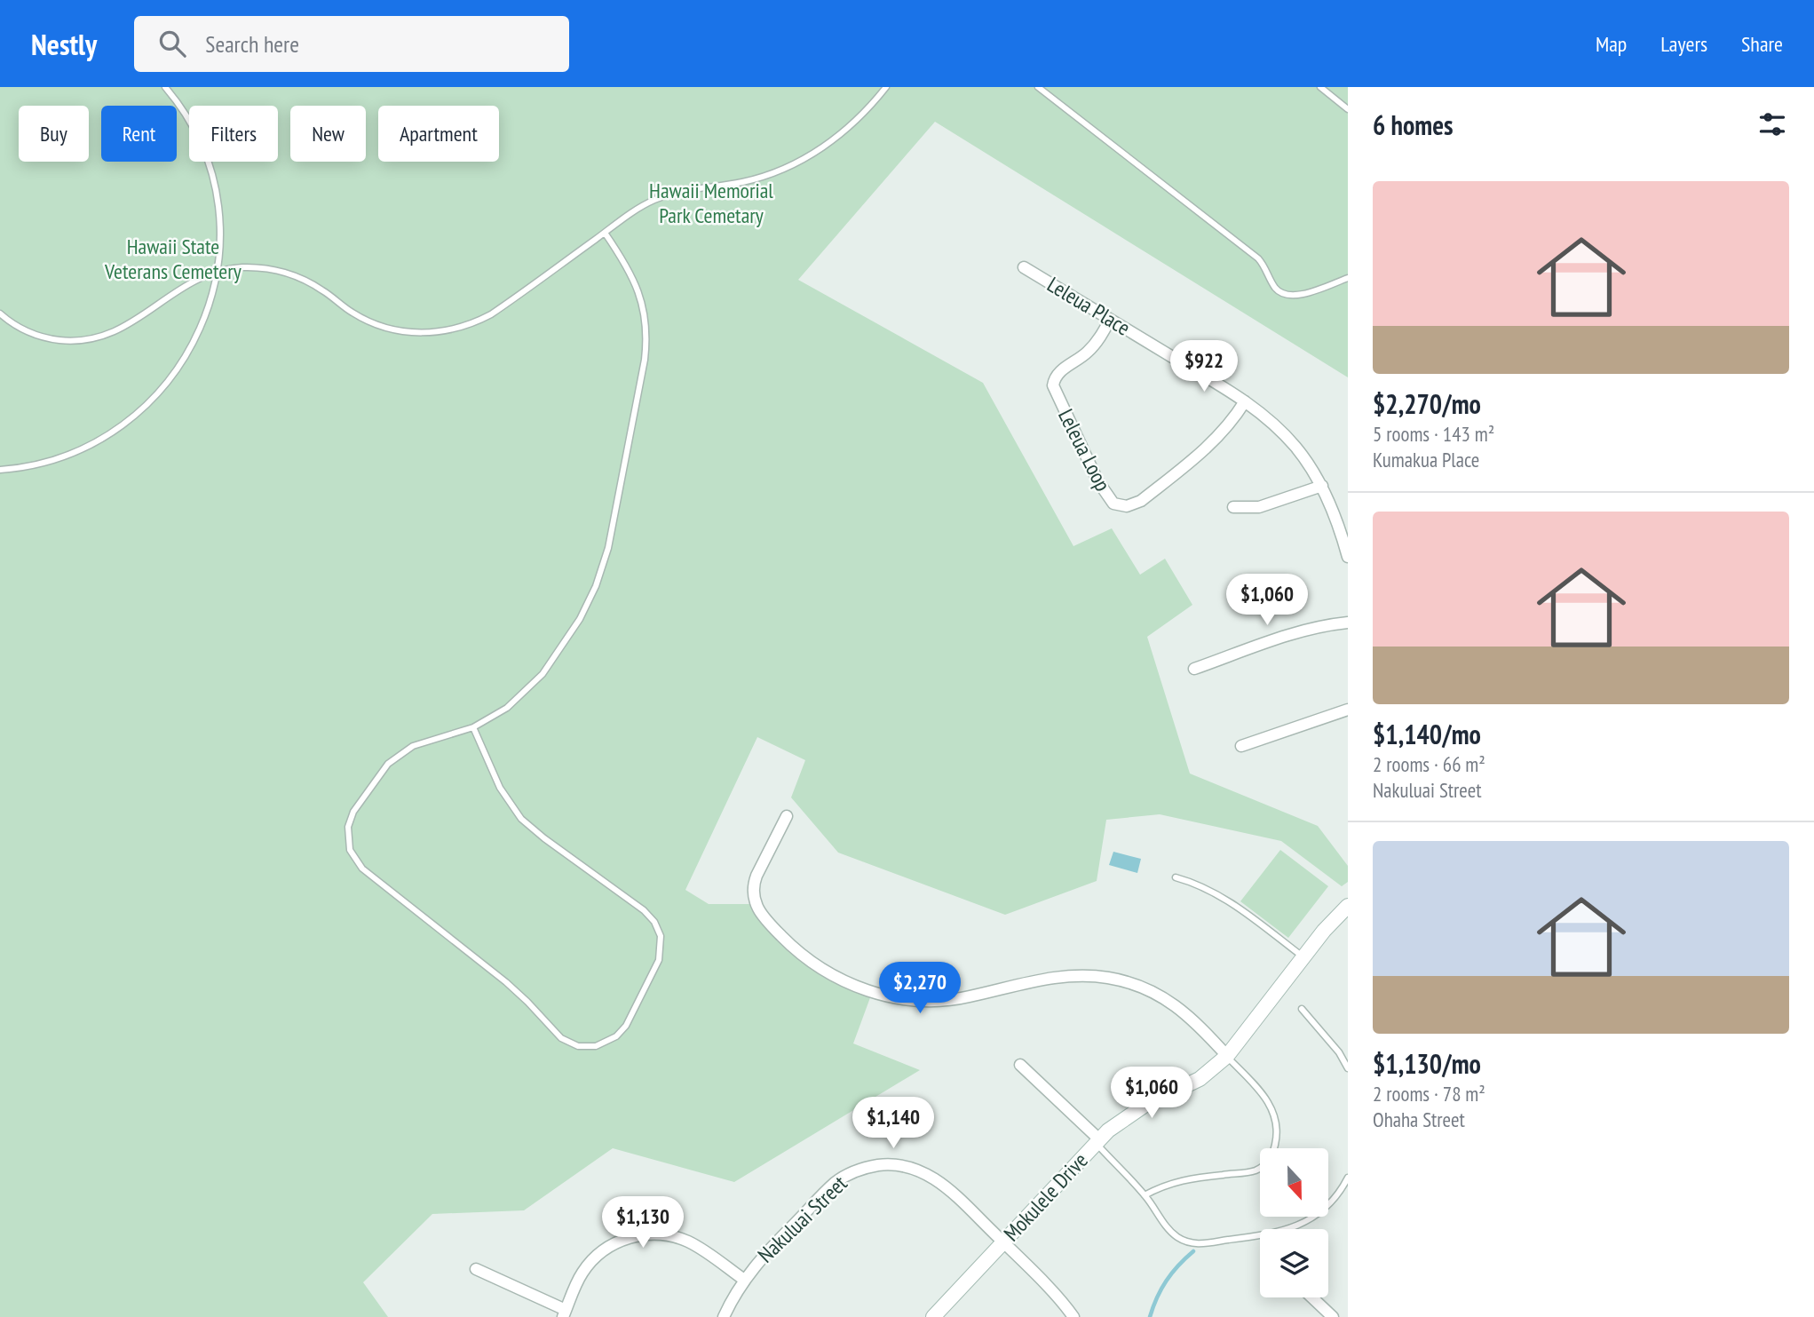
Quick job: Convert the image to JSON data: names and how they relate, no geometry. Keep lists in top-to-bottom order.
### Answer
{
  "streets": {
    "street": [
      "Leleua Place",
      "Leleua Loop",
      "Mokulele Drive",
      "Nakuluai Street"
    ]
  },
  "crossings": [
    ["Leleua Place", "Leleua Loop"],
    ["Mokulele Drive", "Nakuluai Street"]
  ],
  "parks": ["Hawaii Memorial Park Cemetary", "Hawaii State Veterans Cemetery"],
  "north": "bottom",
  "page": {
    "header": "Nestly",
    "search": "Search here",
    "nav": ["Map", "Layers", "Share"],
    "heading": "6 homes",
    "chip": [
      "Buy",
      "Rent",
      "Filters",
      "New",
      "Apartment"
    ],
    "list": [
      {
        "name": "$2,270/mo",
        "note": "5 rooms · 143 m² · Kumakua Place"
      },
      {
        "name": "$1,140/mo",
        "note": "2 rooms · 66 m² · Nakuluai Street"
      },
      {
        "name": "$1,130/mo",
        "note": "2 rooms · 78 m² · Ohaha Street"
      }
    ],
    "price": [
      "$922",
      "$1,060",
      "$2,270",
      "$1,060",
      "$1,140",
      "$1,130"
    ]
  }
}
